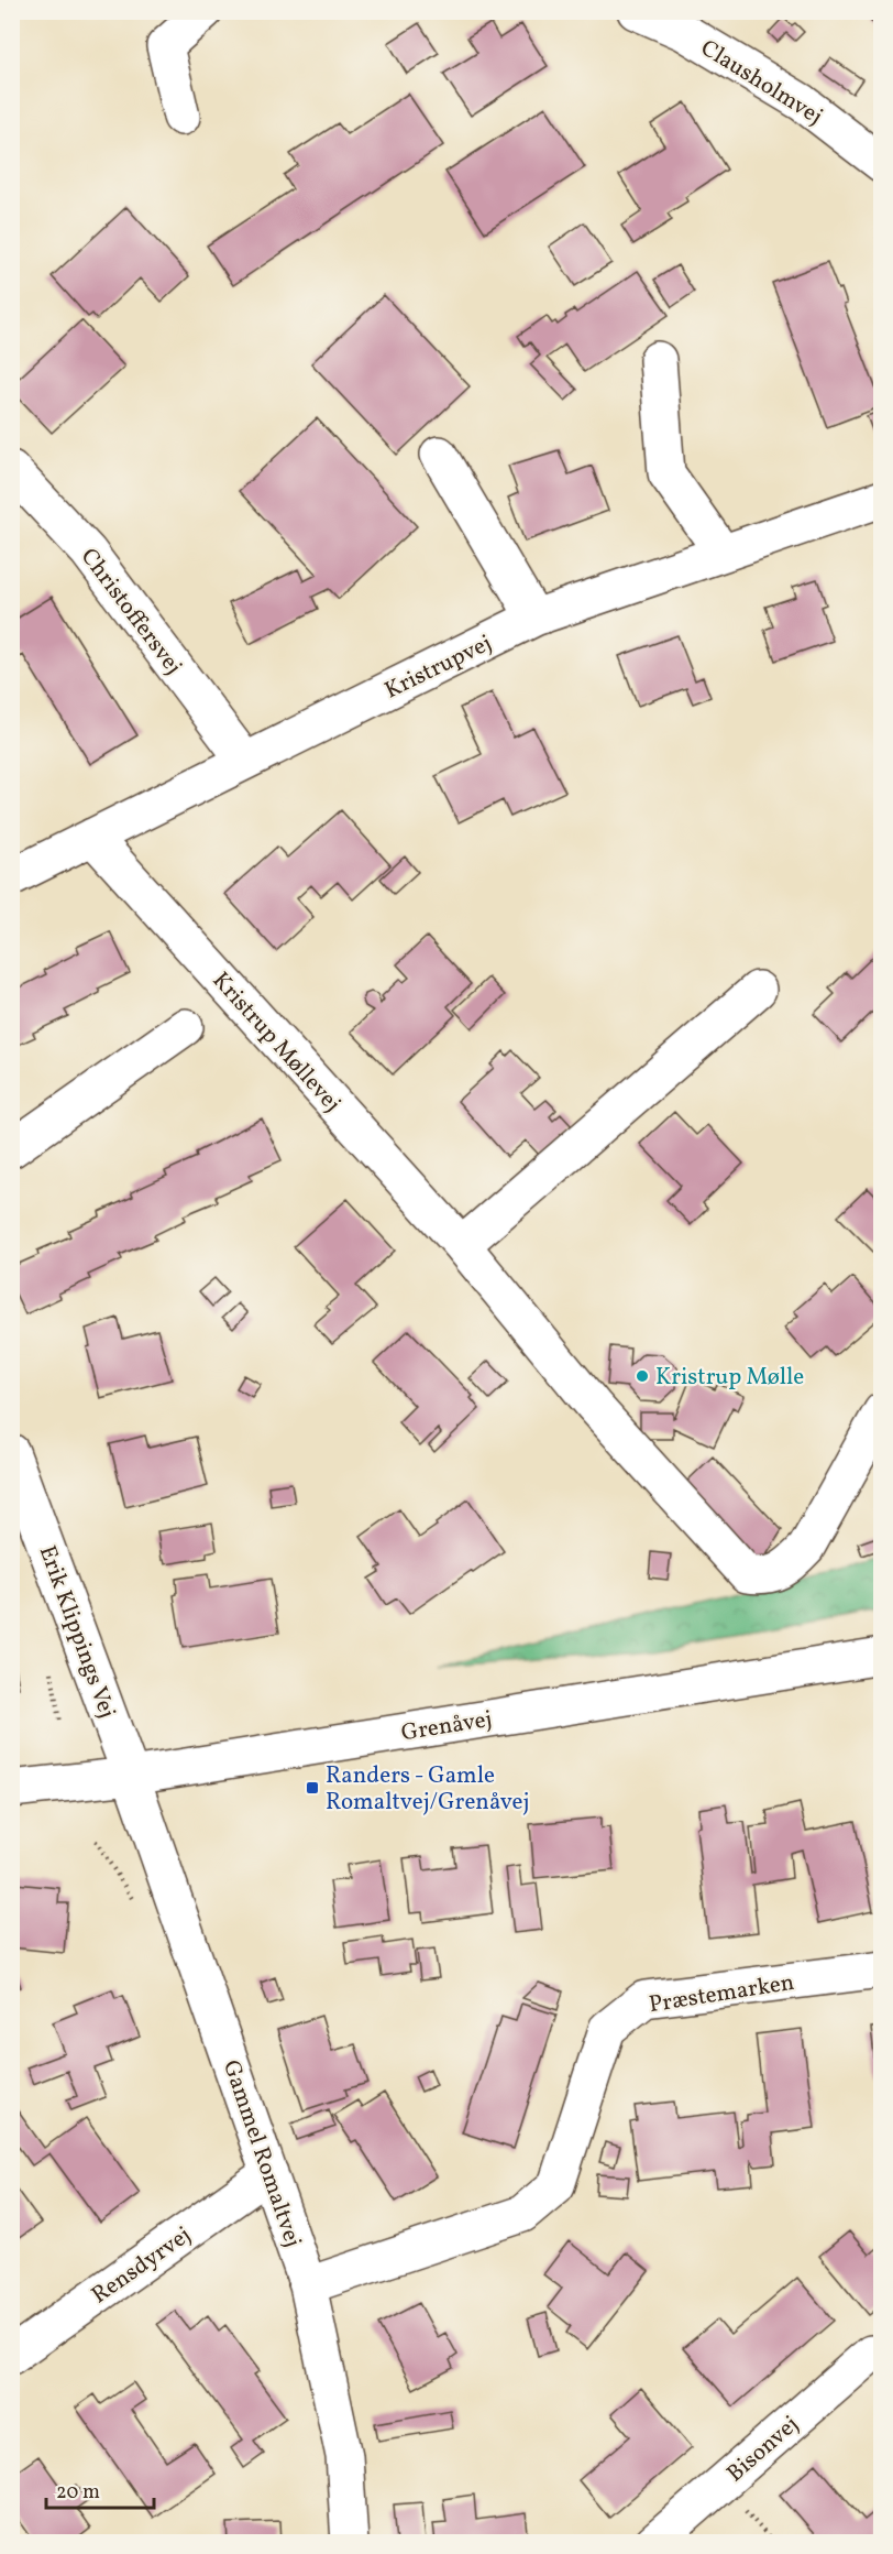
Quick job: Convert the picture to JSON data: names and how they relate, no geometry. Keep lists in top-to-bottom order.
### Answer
{
  "streets": {
    "street": [
      "Clausholmvej",
      "Christoffersvej",
      "Kristrupvej",
      "Kristrup Møllevej",
      "Erik Klippings Vej",
      "Grenåvej",
      "Præstemarken",
      "Gammel Romaltvej",
      "Rensdyrvej",
      "Bisonvej"
    ]
  },
  "crossings": [
    ["Christoffersvej", "Kristrupvej"],
    ["Kristrupvej", "Kristrup Møllevej"],
    ["Erik Klippings Vej", "Grenåvej"],
    ["Erik Klippings Vej", "Gammel Romaltvej"],
    ["Grenåvej", "Gammel Romaltvej"],
    ["Præstemarken", "Gammel Romaltvej"],
    ["Gammel Romaltvej", "Rensdyrvej"]
  ],
  "places": {
    "other": ["Kristrup Mølle"],
    "transit": ["Randers - Gamle Romaltvej/Grenåvej"]
  },
  "scale_bar": "20 m"
}
